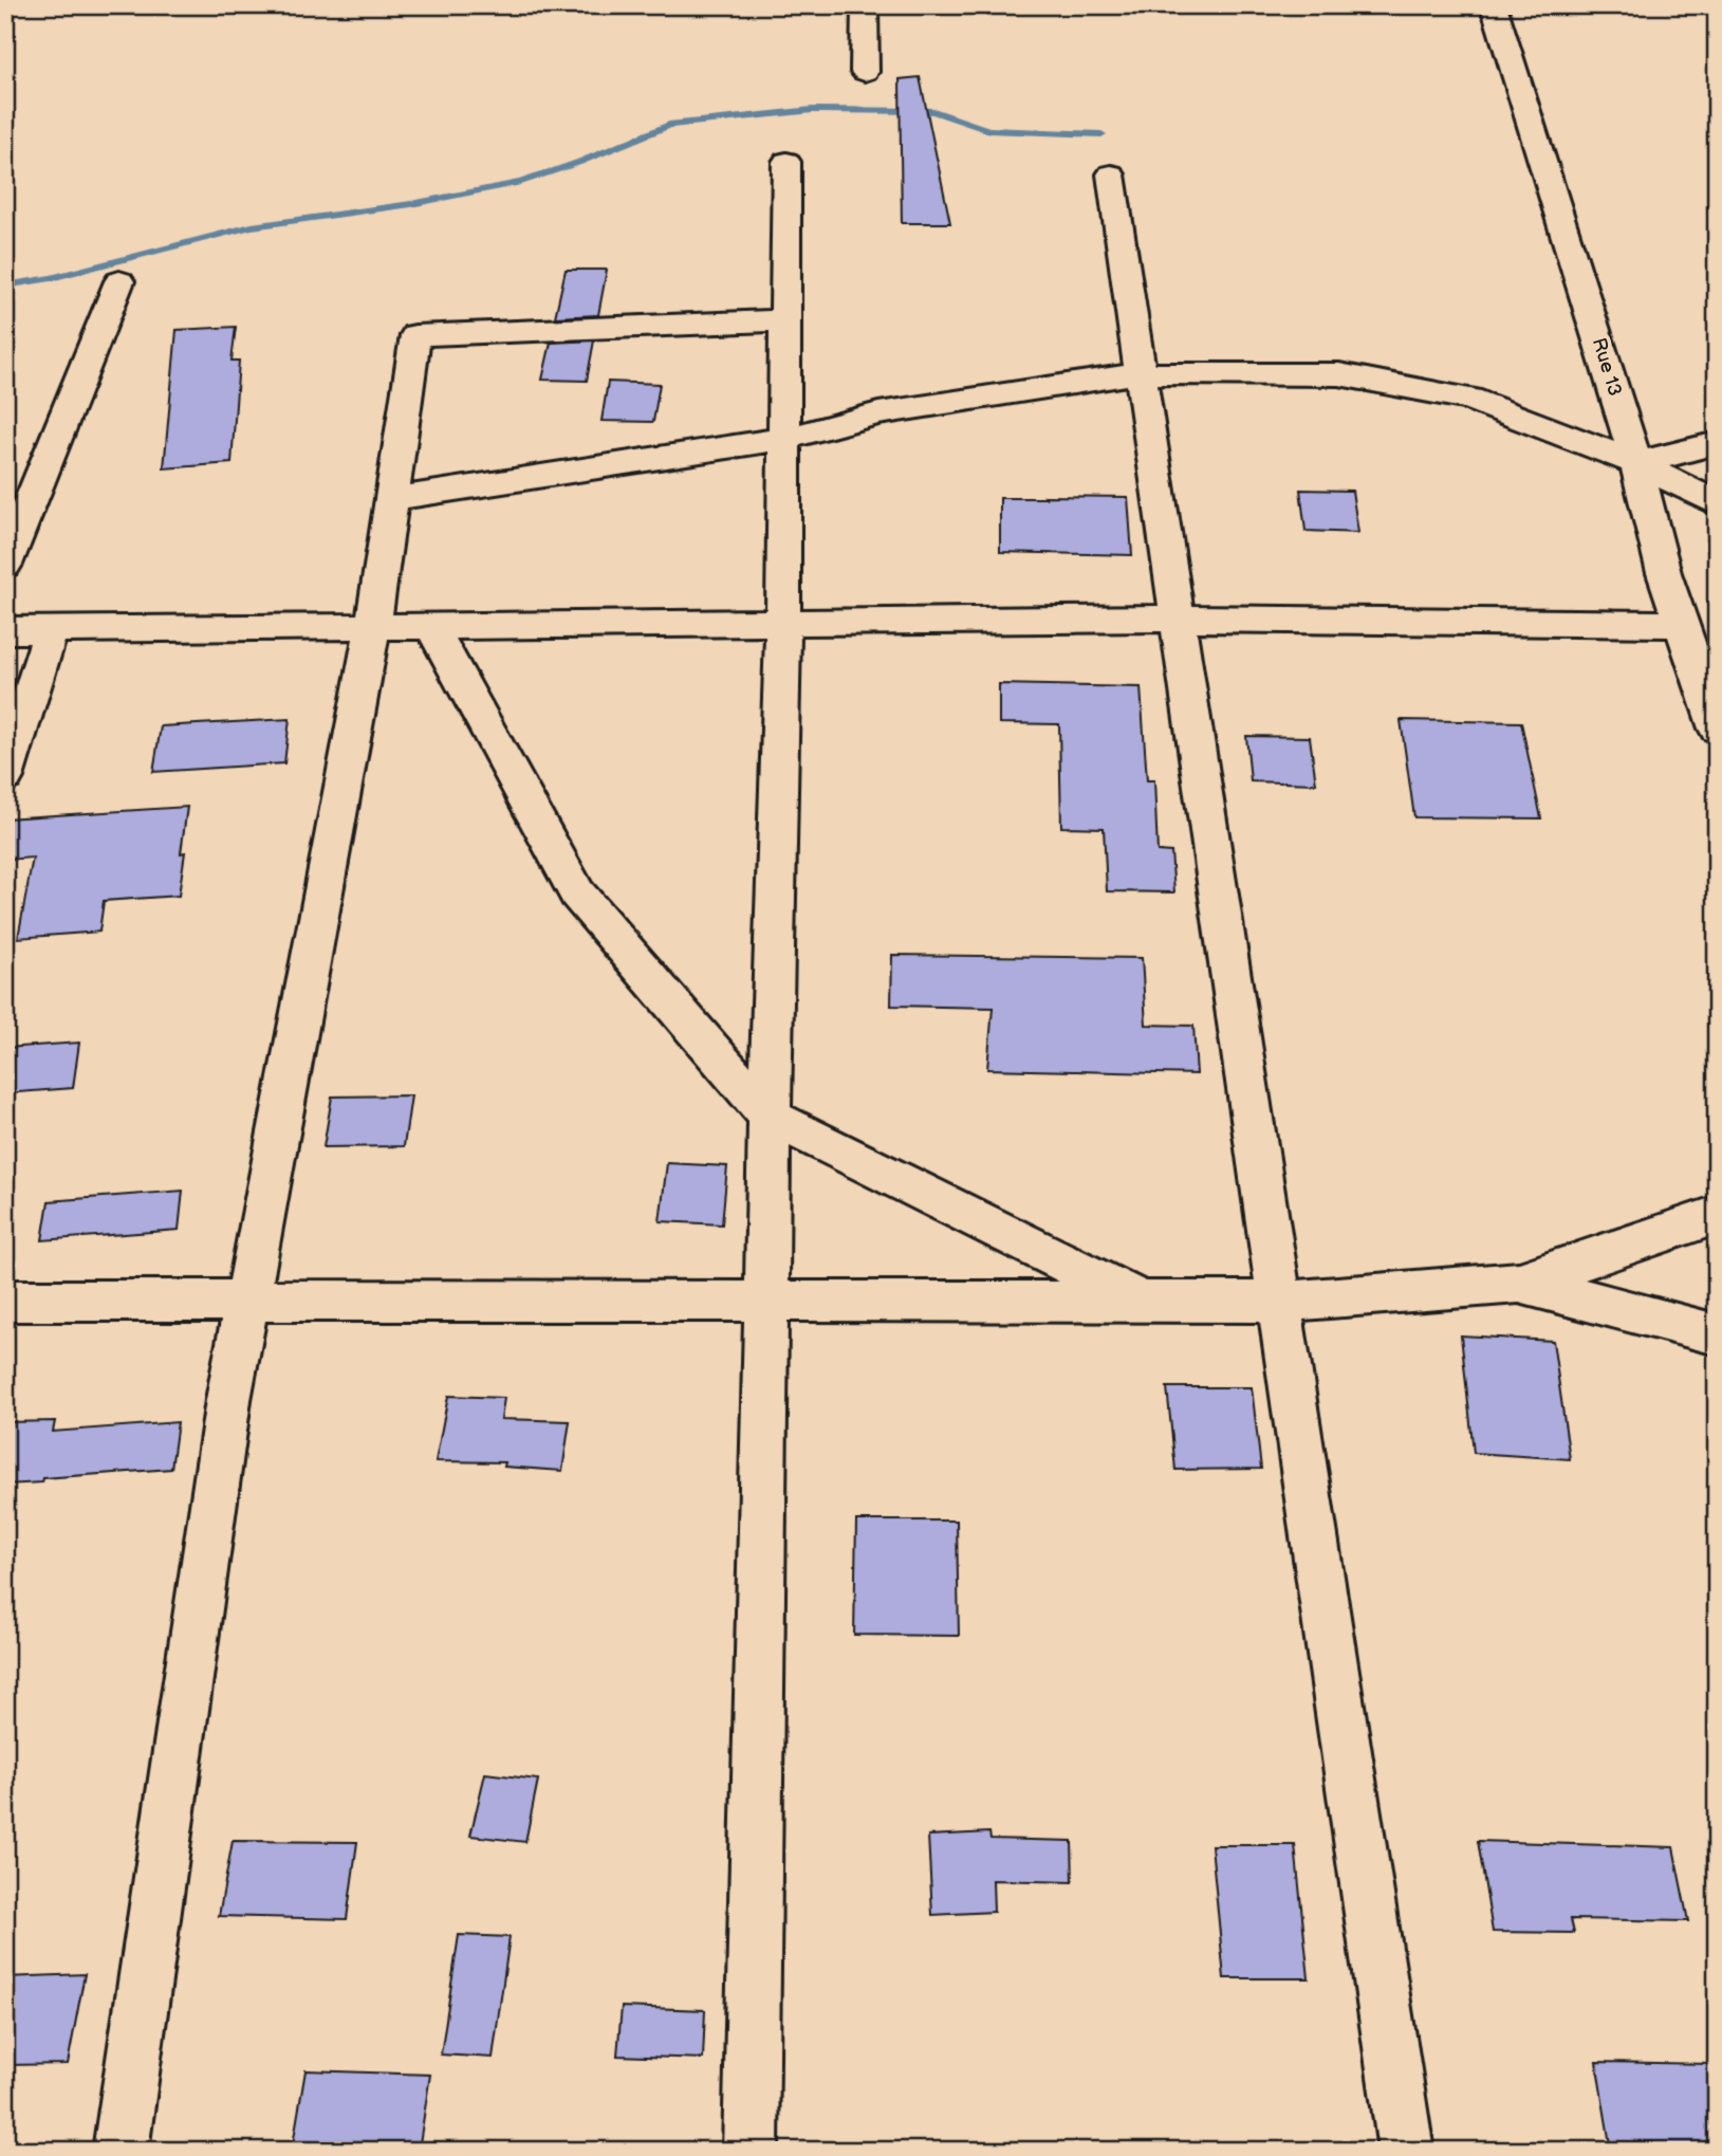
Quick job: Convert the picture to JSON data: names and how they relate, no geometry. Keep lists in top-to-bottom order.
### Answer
{
  "streets": {
    "street": ["Rue 13"]
  }
}
